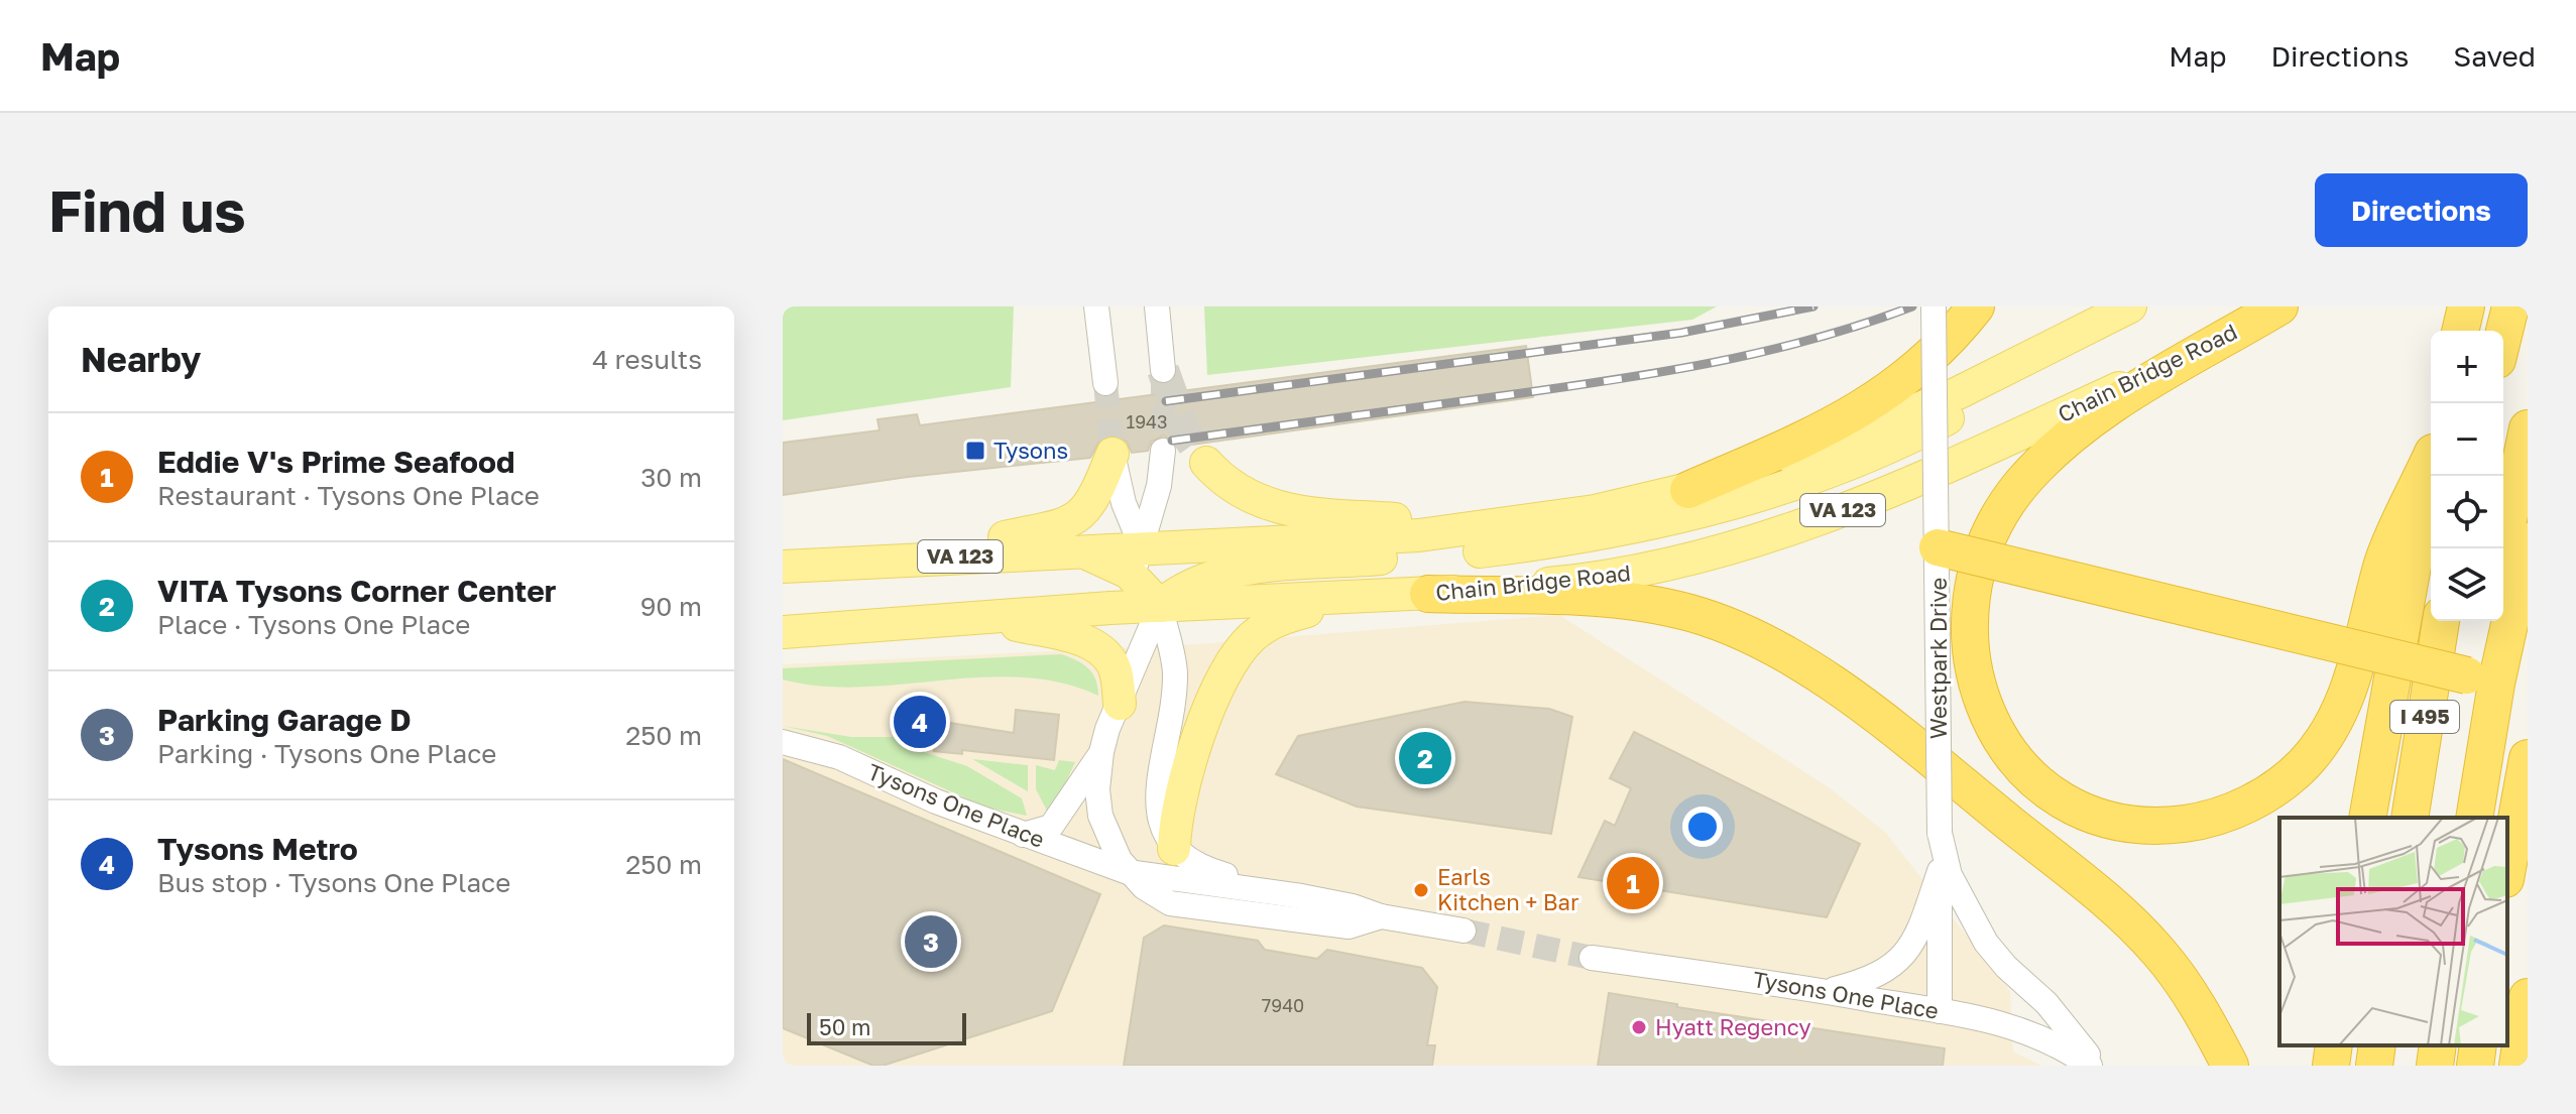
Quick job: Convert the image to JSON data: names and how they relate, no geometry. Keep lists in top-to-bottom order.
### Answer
{
  "streets": {
    "highway": ["I 495"],
    "main road": ["Chain Bridge Road", "VA 123"],
    "street": ["Westpark Drive", "Tysons One Place"]
  },
  "crossings": [
    ["Westpark Drive", "Tysons One Place"]
  ],
  "places": {
    "transit": ["Tysons"],
    "other": ["Earls Kitchen + Bar", "Hyatt Regency"]
  },
  "house_numbers": ["1943", "7940"],
  "scale_bar": "50 m",
  "page": {
    "header": "Map",
    "nav": ["Map", "Directions", "Saved"],
    "buttons": "Directions",
    "title": "Find us",
    "heading": ["Nearby", "4 results"],
    "map_buttons": ["+", "−"],
    "list": [
      {
        "mark": "1",
        "name": "Eddie V's Prime Seafood",
        "note": "Restaurant · Tysons One Place",
        "value": "30 m"
      },
      {
        "mark": "2",
        "name": "VITA Tysons Corner Center",
        "note": "Place · Tysons One Place",
        "value": "90 m"
      },
      {
        "mark": "3",
        "name": "Parking Garage D",
        "note": "Parking · Tysons One Place",
        "value": "250 m"
      },
      {
        "mark": "4",
        "name": "Tysons Metro",
        "note": "Bus stop · Tysons One Place",
        "value": "250 m"
      }
    ],
    "pins": [
      "4",
      "2",
      "1",
      "3"
    ],
    "scale": "50 m"
  }
}
